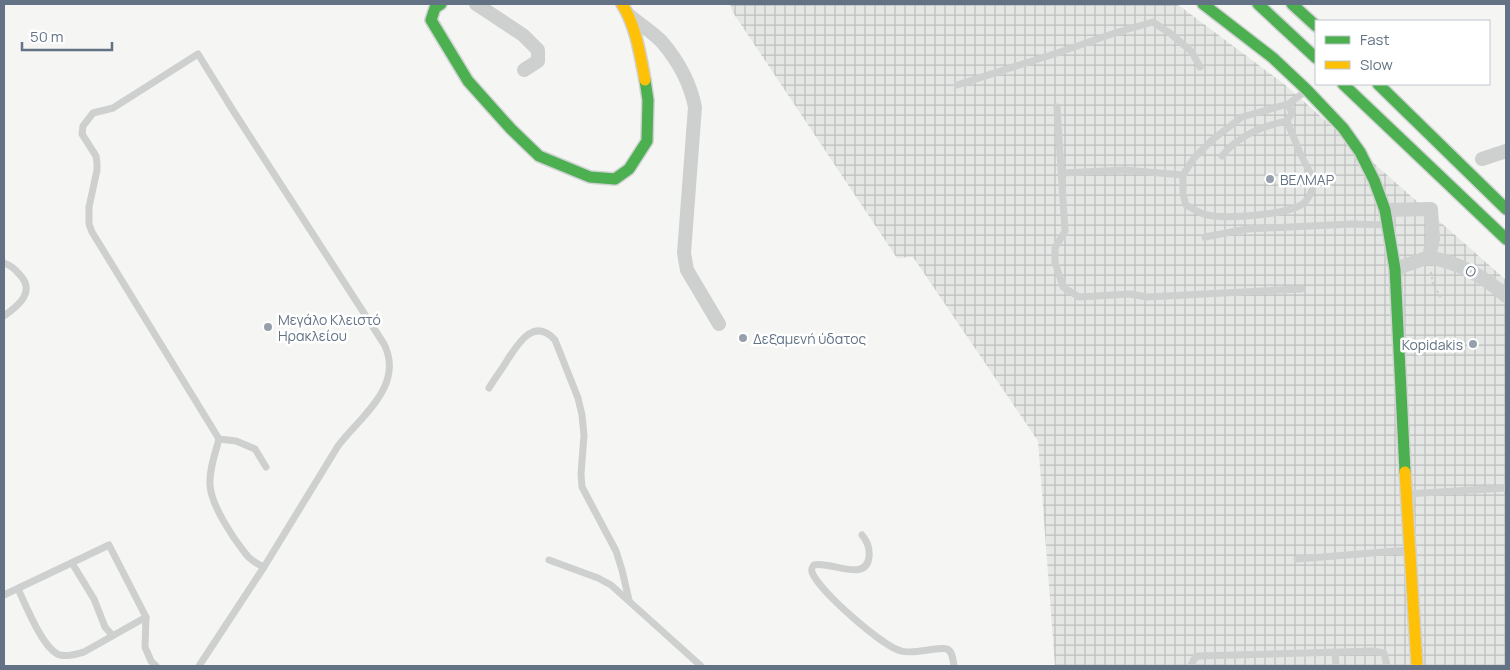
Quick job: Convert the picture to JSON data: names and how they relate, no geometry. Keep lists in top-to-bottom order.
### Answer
{
  "streets": {
    "street": ["Ο"]
  },
  "places": [
    "ΒΕΛΜΑΡ",
    "Μεγάλο Κλειστό Ηρακλείου",
    "Δεξαμενή ύδατος",
    "Kopidakis"
  ],
  "legend": ["Fast", "Slow"],
  "scale_bar": "50 m"
}
